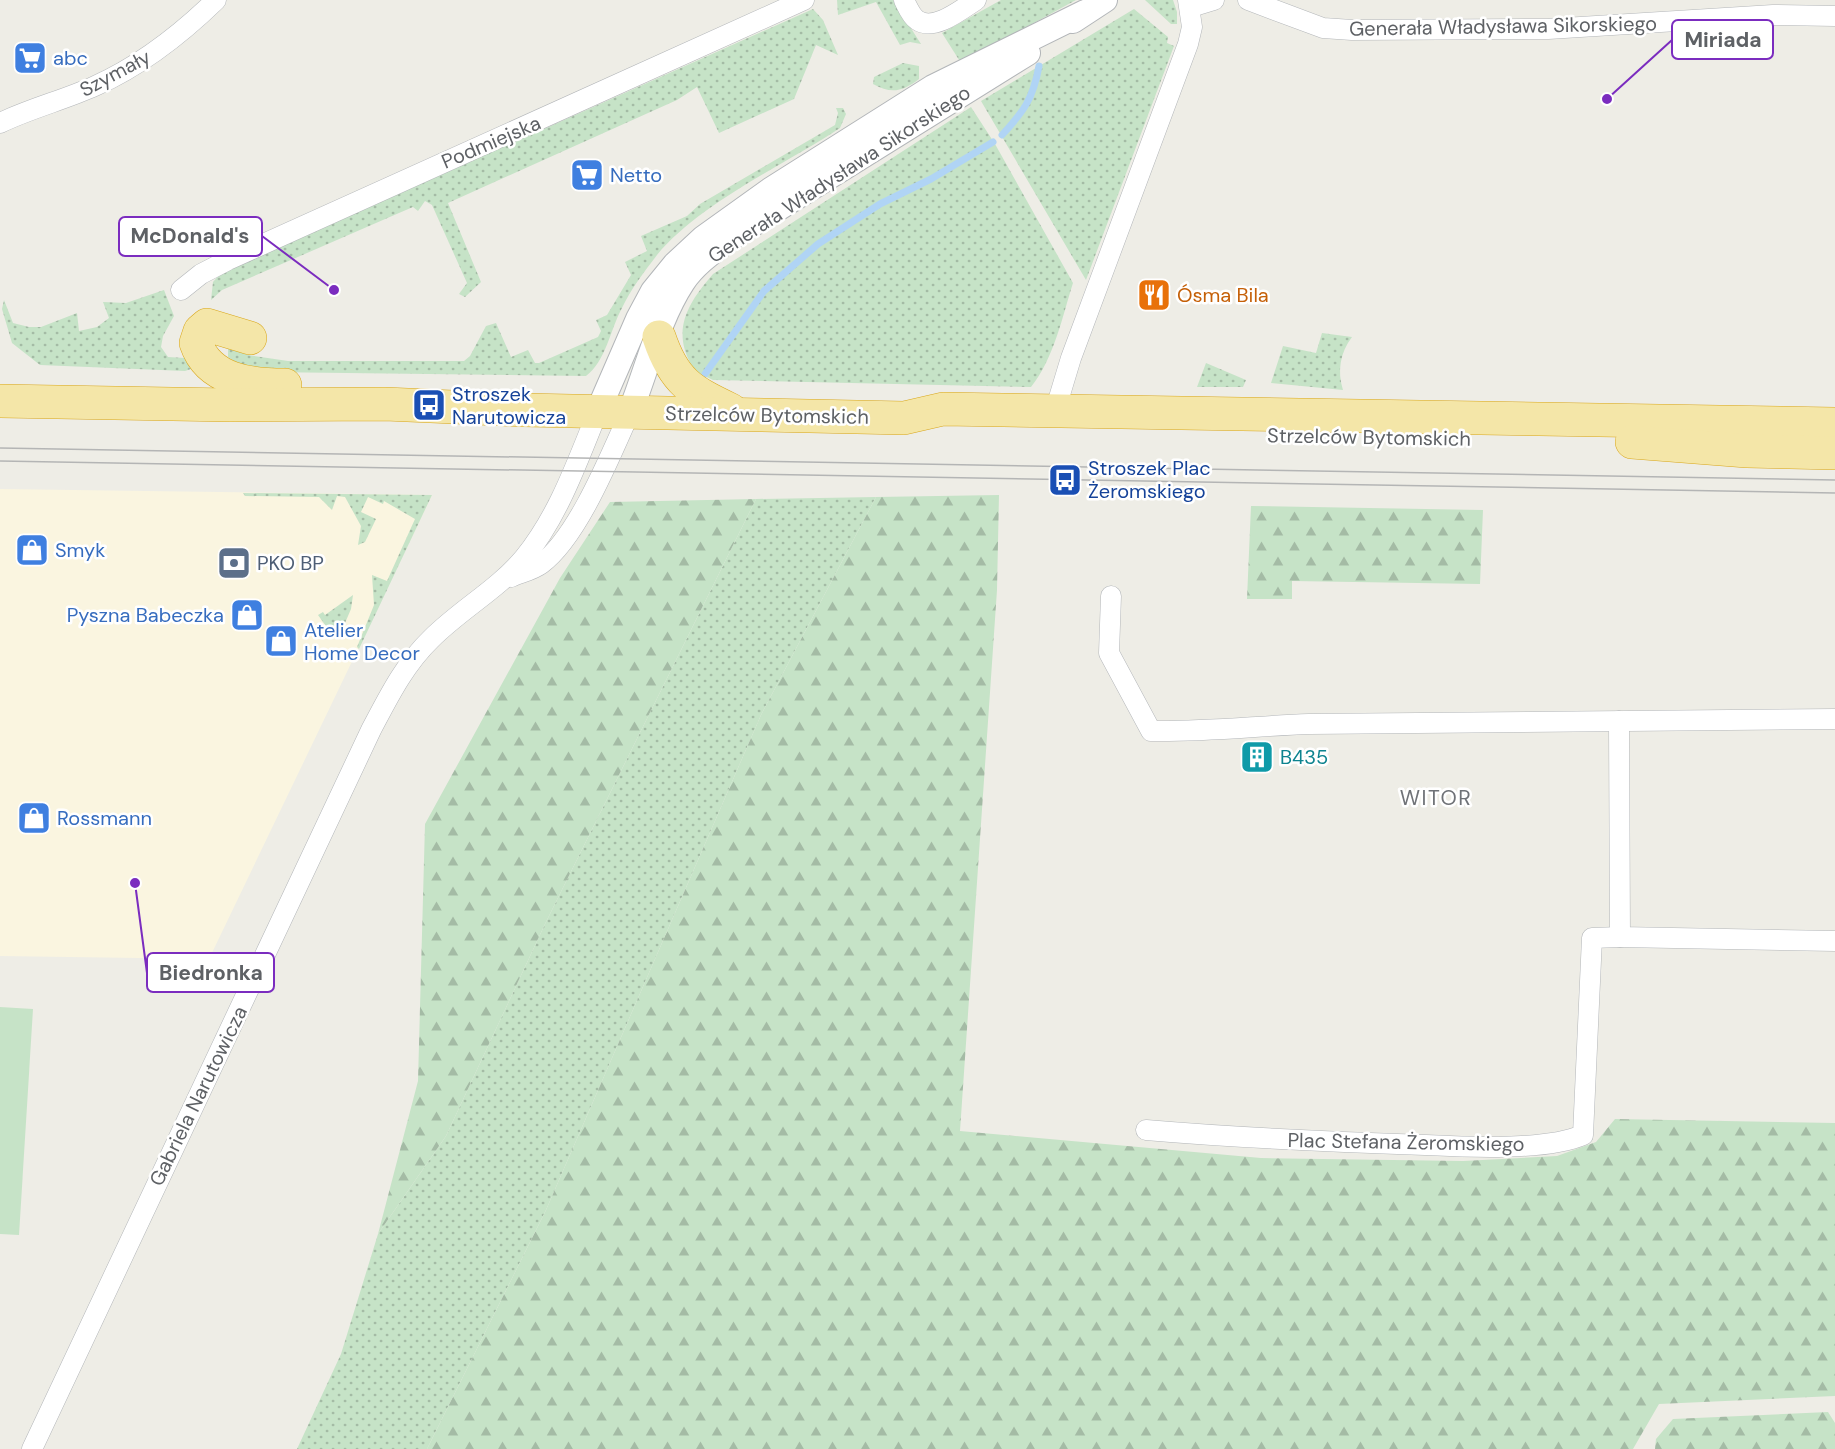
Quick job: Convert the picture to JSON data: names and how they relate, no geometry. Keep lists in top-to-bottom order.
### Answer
{
  "streets": {
    "highway": ["Strzelców Bytomskich"],
    "street": [
      "Generała Władysława Sikorskiego",
      "Szymały",
      "Podmiejska",
      "Gabriela Narutowicza",
      "Plac Stefana Żeromskiego"
    ]
  },
  "crossings": [
    ["Generała Władysława Sikorskiego", "Strzelców Bytomskich"],
    ["Generała Władysława Sikorskiego", "Gabriela Narutowicza"],
    ["Strzelców Bytomskich", "Gabriela Narutowicza"]
  ],
  "districts": ["WITOR"],
  "places": {
    "supermarket": ["abc", "Netto"],
    "other": ["Miriada", "McDonald's", "Biedronka"],
    "restaurant": ["Ósma Bila"],
    "bus stop": ["Stroszek Narutowicza", "Stroszek Plac Żeromskiego"],
    "shop": [
      "Smyk",
      "Pyszna Babeczka",
      "Atelier Home Decor",
      "Rossmann"
    ],
    "bank": ["PKO BP"],
    "building": ["B435"]
  }
}
